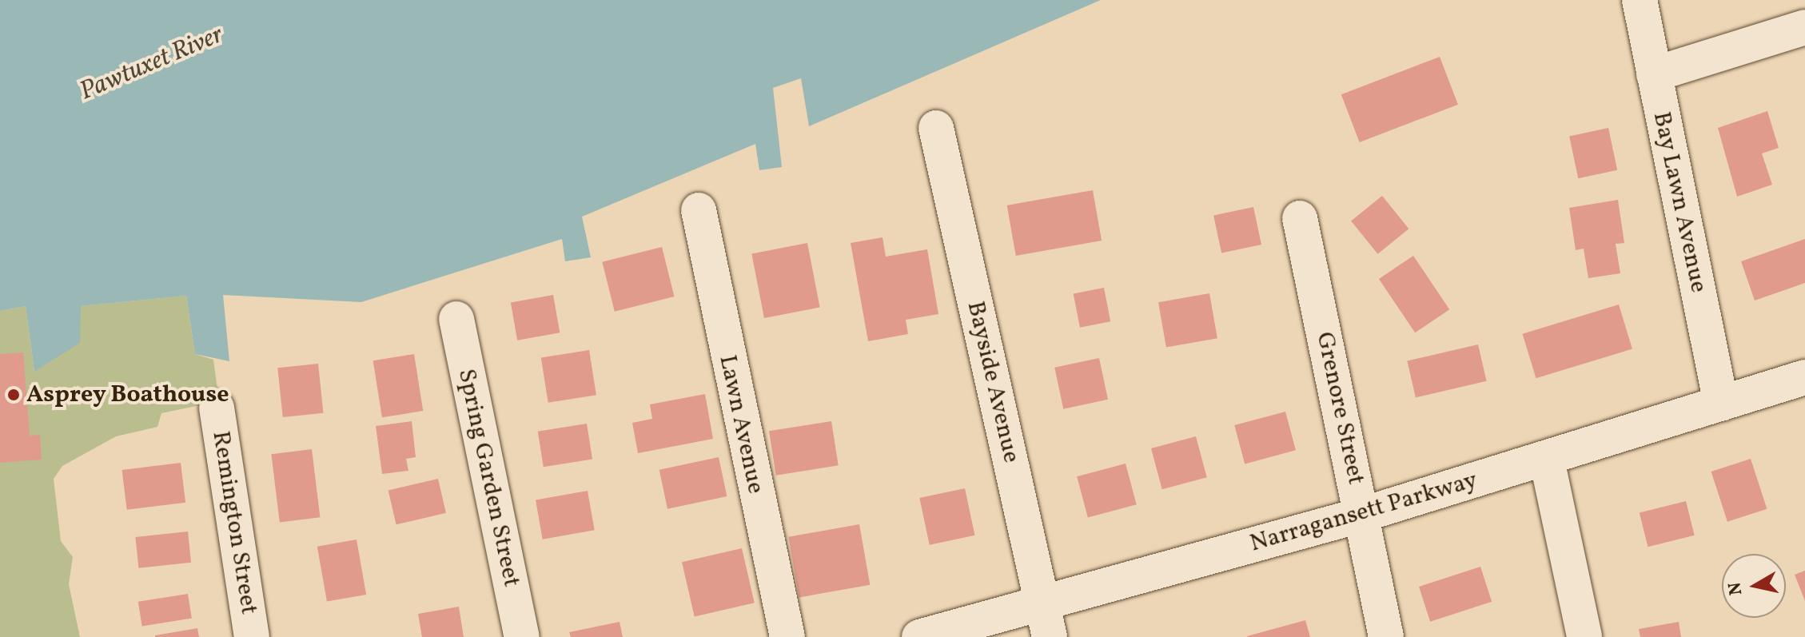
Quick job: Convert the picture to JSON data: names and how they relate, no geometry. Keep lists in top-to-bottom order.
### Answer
{
  "streets": {
    "street": [
      "Bay Lawn Avenue",
      "Bayside Avenue",
      "Grenore Street",
      "Lawn Avenue",
      "Spring Garden Street",
      "Narragansett Parkway",
      "Remington Street"
    ]
  },
  "crossings": [
    ["Bay Lawn Avenue", "Narragansett Parkway"],
    ["Bayside Avenue", "Narragansett Parkway"],
    ["Grenore Street", "Narragansett Parkway"]
  ],
  "water": ["Pawtuxet River"],
  "places": ["Asprey Boathouse"],
  "north": "left"
}
